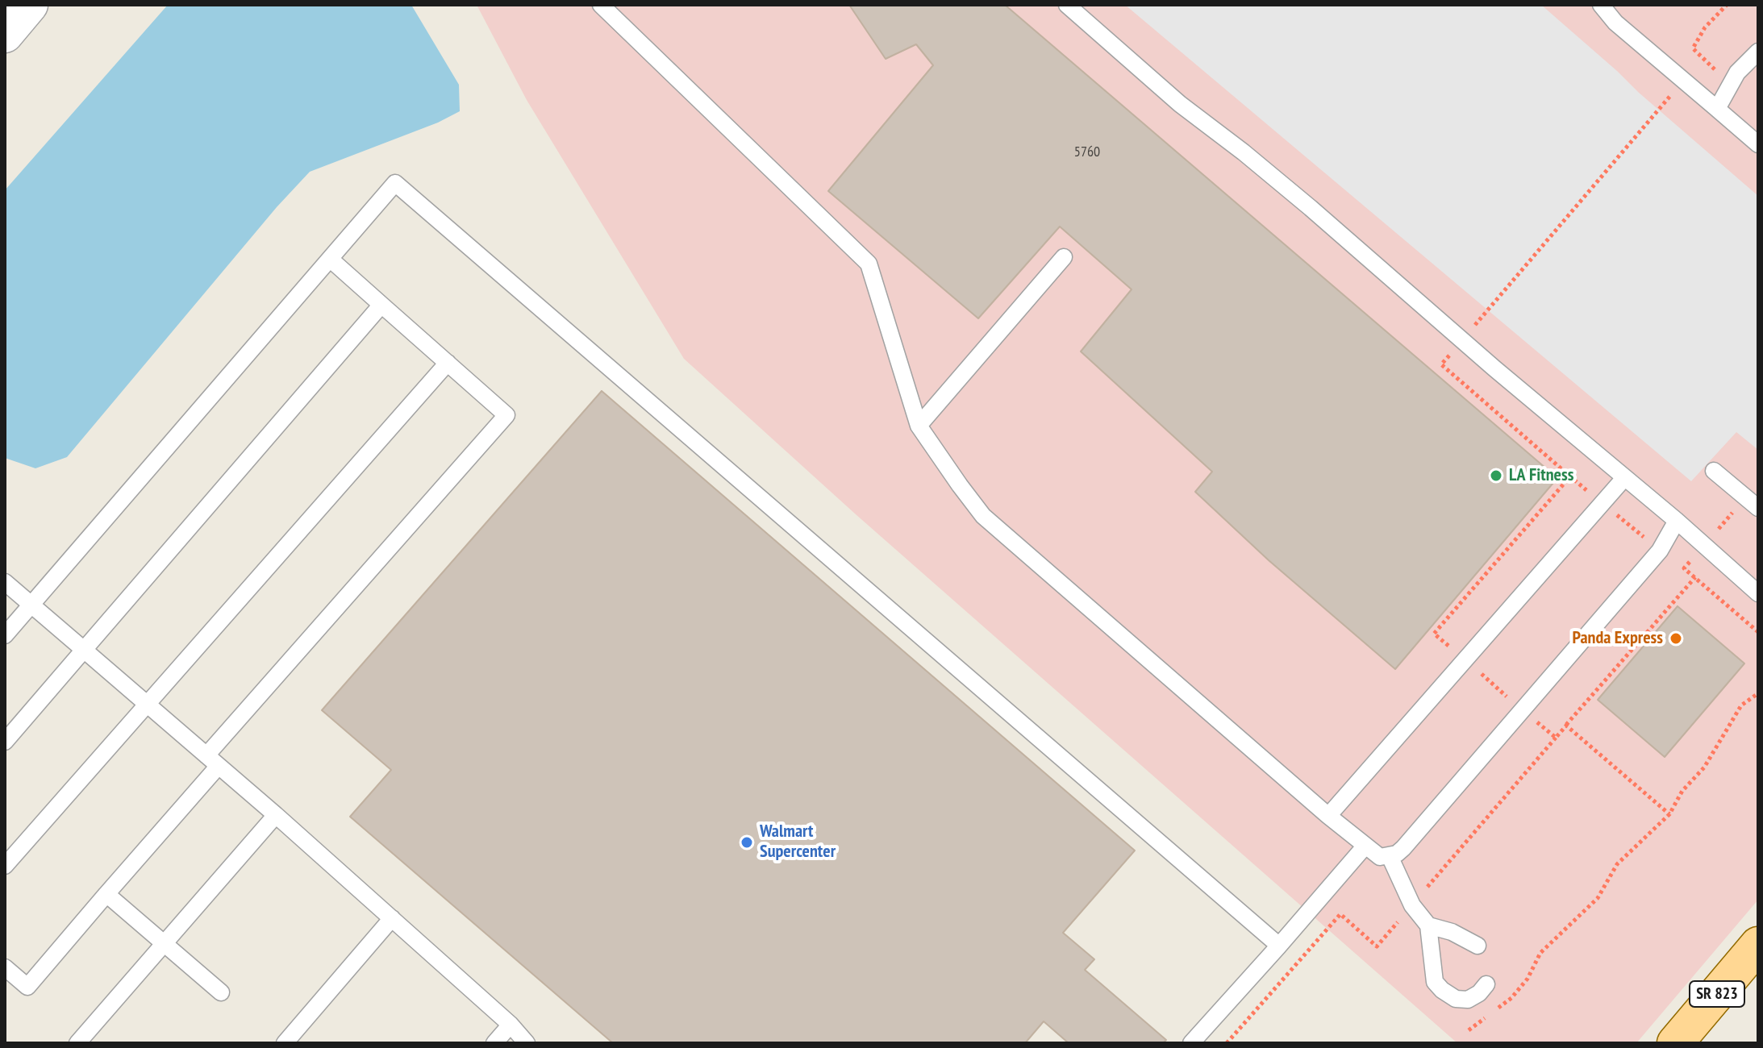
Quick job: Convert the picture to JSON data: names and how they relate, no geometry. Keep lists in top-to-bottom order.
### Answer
{
  "streets": {
    "main road": ["SR 823"]
  },
  "places": ["LA Fitness", "Panda Express", "Walmart Supercenter"],
  "house_numbers": ["5760"]
}
